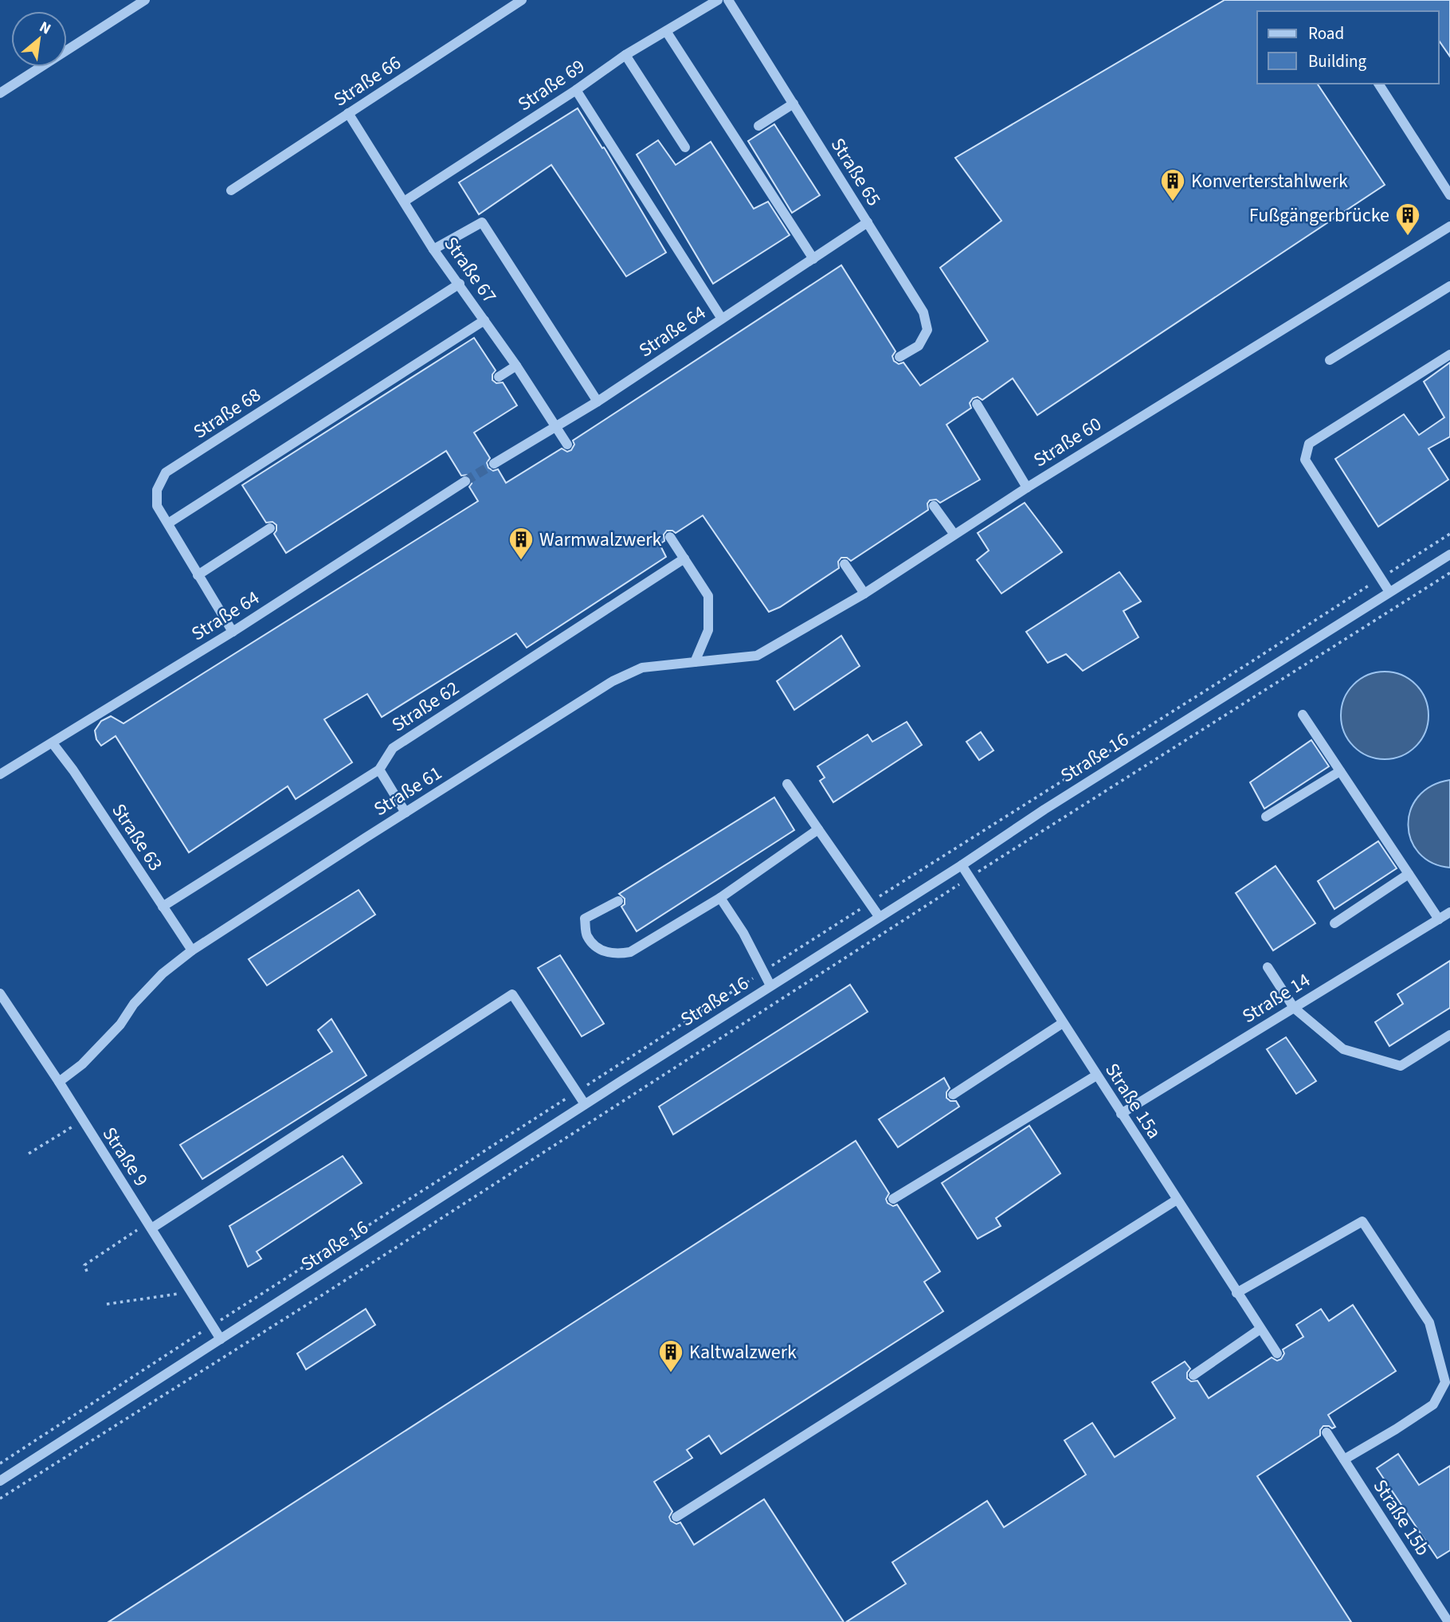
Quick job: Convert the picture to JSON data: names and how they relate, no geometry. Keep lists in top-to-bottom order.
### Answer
{
  "streets": {
    "street": [
      "Straße 66",
      "Straße 69",
      "Straße 65",
      "Straße 67",
      "Straße 64",
      "Straße 68",
      "Straße 60",
      "Straße 62",
      "Straße 16",
      "Straße 61",
      "Straße 63",
      "Straße 14",
      "Straße 15a",
      "Straße 9",
      "Straße 15b"
    ]
  },
  "crossings": [
    ["Straße 66", "Straße 67"],
    ["Straße 69", "Straße 67"],
    ["Straße 65", "Straße 64"],
    ["Straße 67", "Straße 64"],
    ["Straße 67", "Straße 68"],
    ["Straße 64", "Straße 68"],
    ["Straße 64", "Straße 63"],
    ["Straße 60", "Straße 61"],
    ["Straße 62", "Straße 63"],
    ["Straße 16", "Straße 15a"],
    ["Straße 16", "Straße 9"],
    ["Straße 61", "Straße 63"],
    ["Straße 61", "Straße 9"],
    ["Straße 14", "Straße 15a"]
  ],
  "places": {
    "building": [
      "Konverterstahlwerk",
      "Fußgängerbrücke",
      "Warmwalzwerk",
      "Kaltwalzwerk"
    ]
  },
  "legend": ["Road", "Building"],
  "north": "top right"
}
